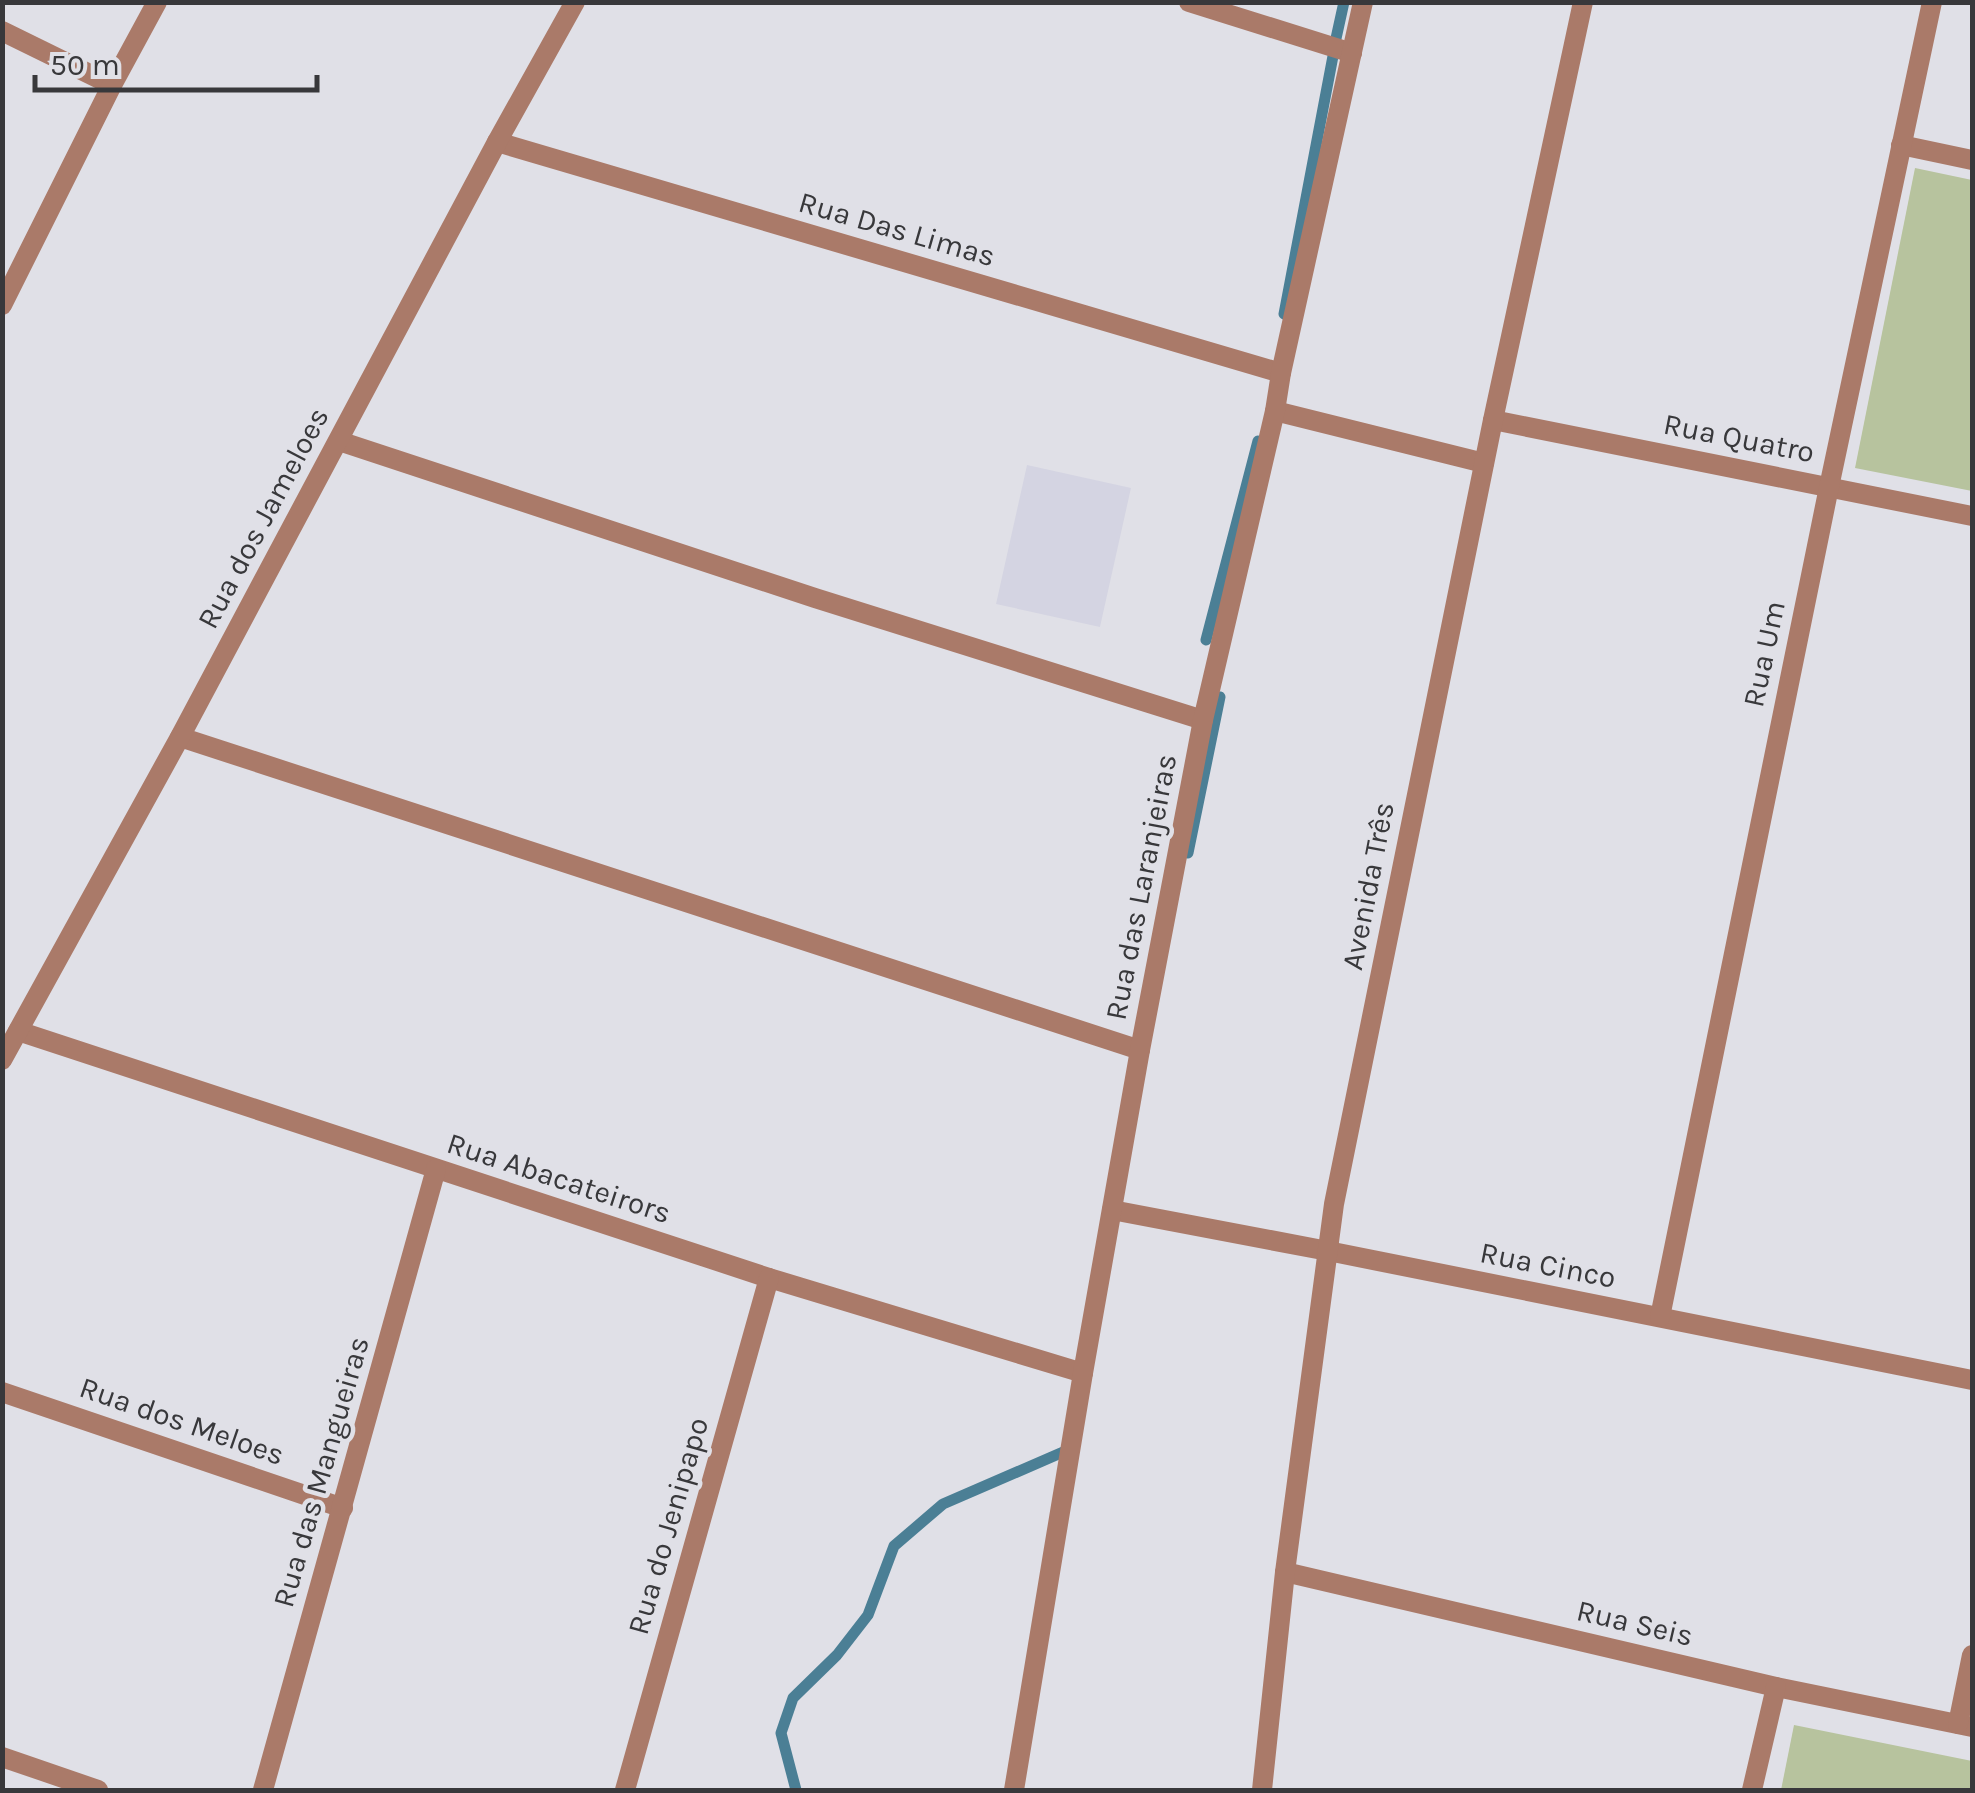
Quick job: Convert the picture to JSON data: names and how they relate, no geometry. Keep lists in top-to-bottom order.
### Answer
{
  "streets": {
    "street": [
      "Rua Das Limas",
      "Rua Quatro",
      "Rua dos Jameloes",
      "Rua Um",
      "Avenida Três",
      "Rua das Laranjeiras",
      "Rua Abacateirors",
      "Rua Cinco",
      "Rua dos Meloes",
      "Rua das Mangueiras",
      "Rua do Jenipapo",
      "Rua Seis"
    ]
  },
  "crossings": [
    ["Rua Das Limas", "Rua dos Jameloes"],
    ["Rua Das Limas", "Rua das Laranjeiras"],
    ["Rua Quatro", "Rua Um"],
    ["Rua Quatro", "Avenida Três"],
    ["Rua dos Jameloes", "Rua Abacateirors"],
    ["Rua Um", "Rua Cinco"],
    ["Avenida Três", "Rua Cinco"],
    ["Avenida Três", "Rua Seis"],
    ["Rua das Laranjeiras", "Rua Abacateirors"],
    ["Rua das Laranjeiras", "Rua Cinco"],
    ["Rua Abacateirors", "Rua das Mangueiras"],
    ["Rua Abacateirors", "Rua do Jenipapo"],
    ["Rua dos Meloes", "Rua das Mangueiras"]
  ],
  "scale_bar": "50 m"
}
